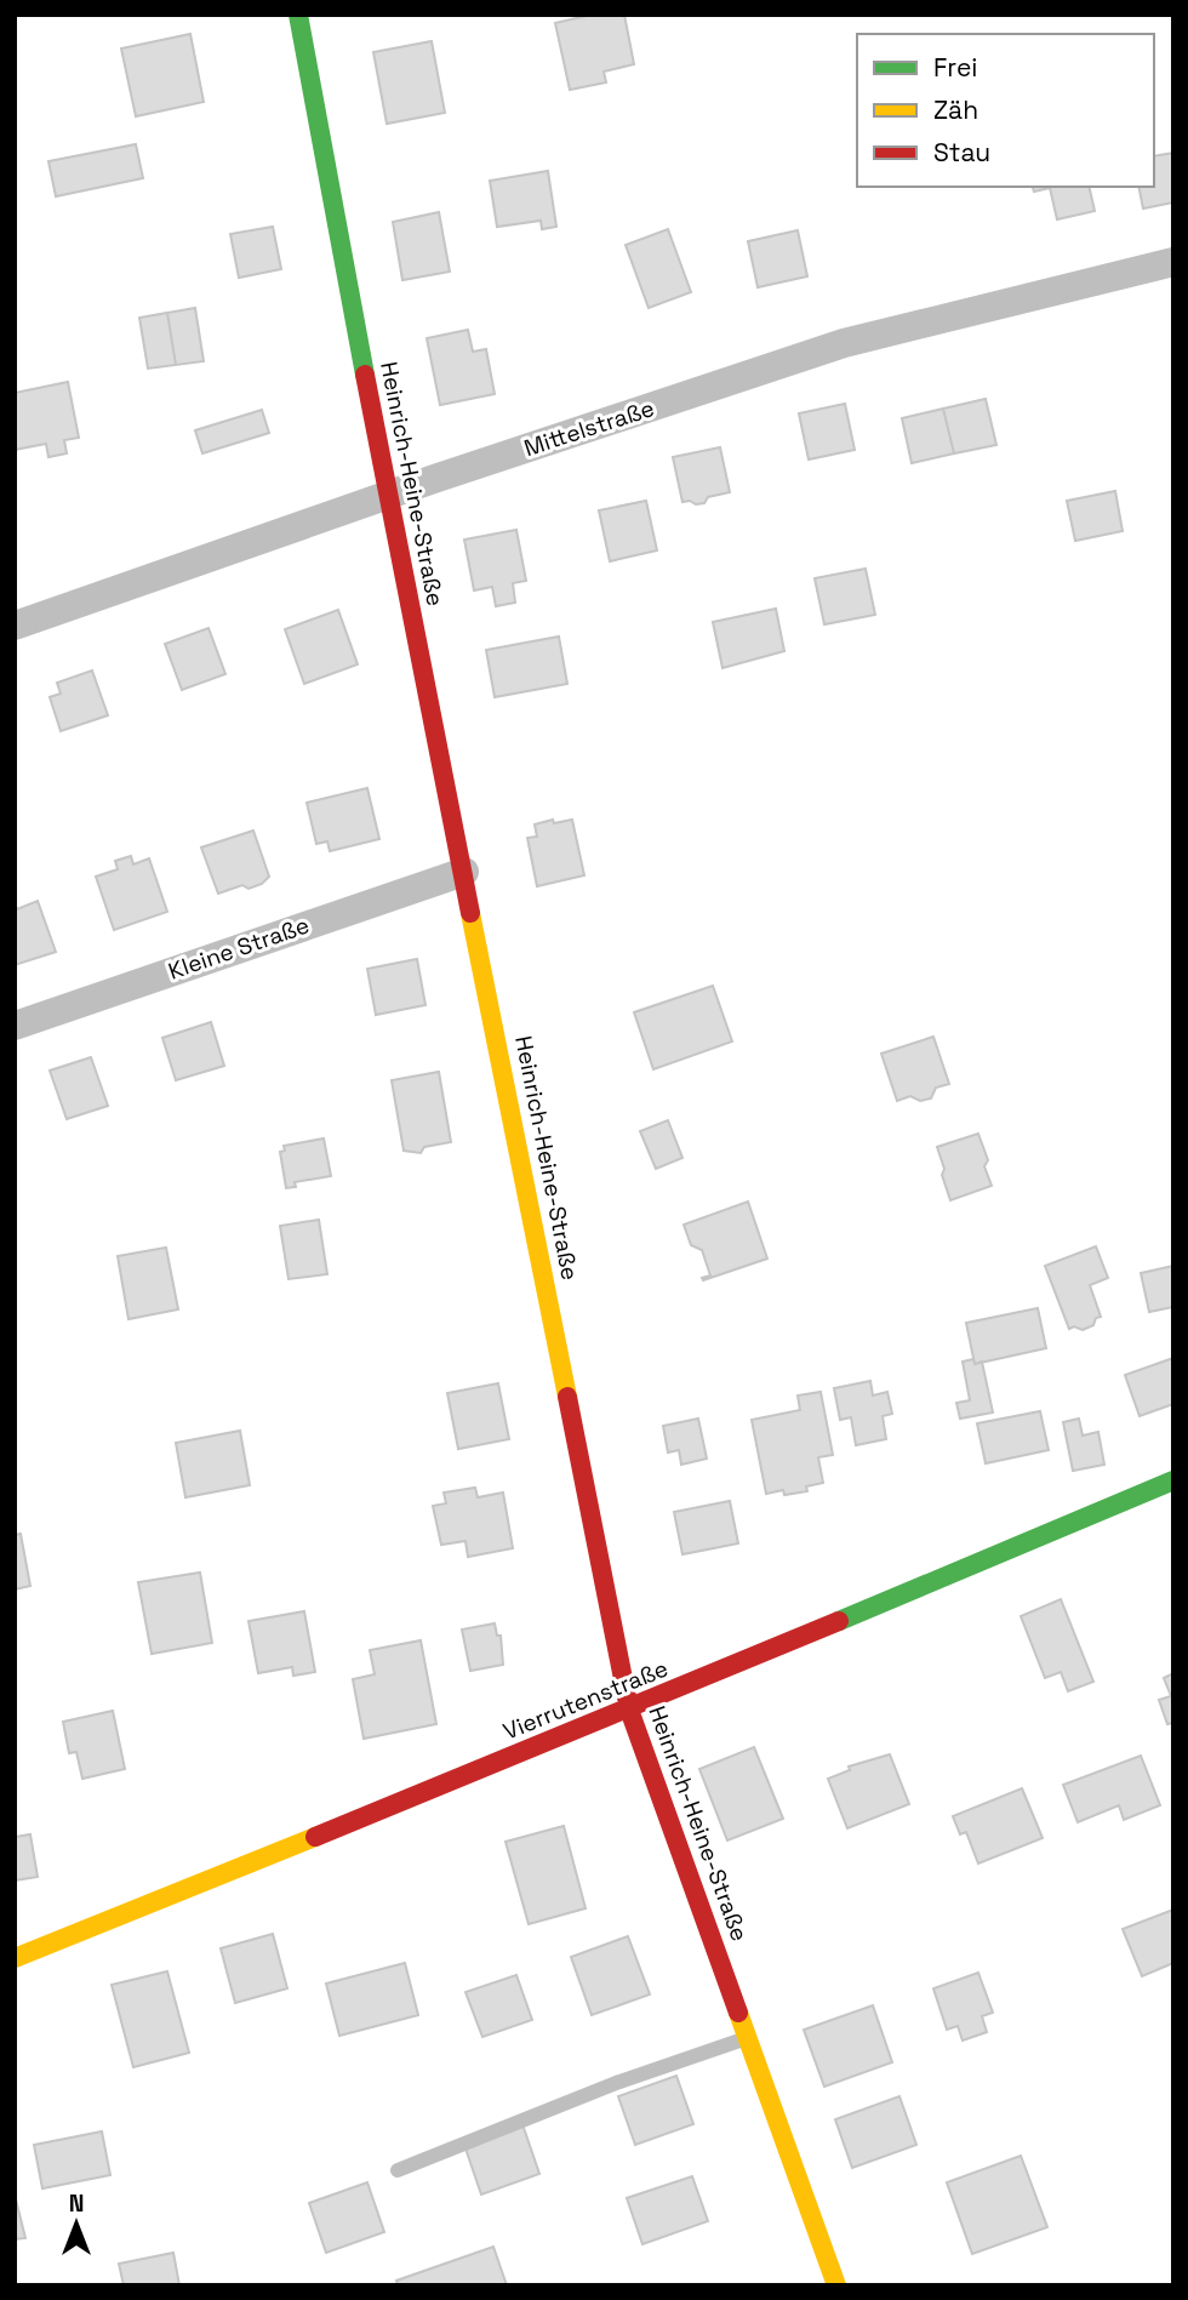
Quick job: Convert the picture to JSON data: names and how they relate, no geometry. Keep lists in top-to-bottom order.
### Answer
{
  "streets": {
    "street": [
      "Mittelstraße",
      "Heinrich-Heine-Straße",
      "Kleine Straße",
      "Vierrutenstraße"
    ]
  },
  "crossings": [
    ["Mittelstraße", "Heinrich-Heine-Straße"],
    ["Heinrich-Heine-Straße", "Kleine Straße"],
    ["Heinrich-Heine-Straße", "Vierrutenstraße"]
  ],
  "legend": ["Frei", "Zäh", "Stau"],
  "north": "top"
}
